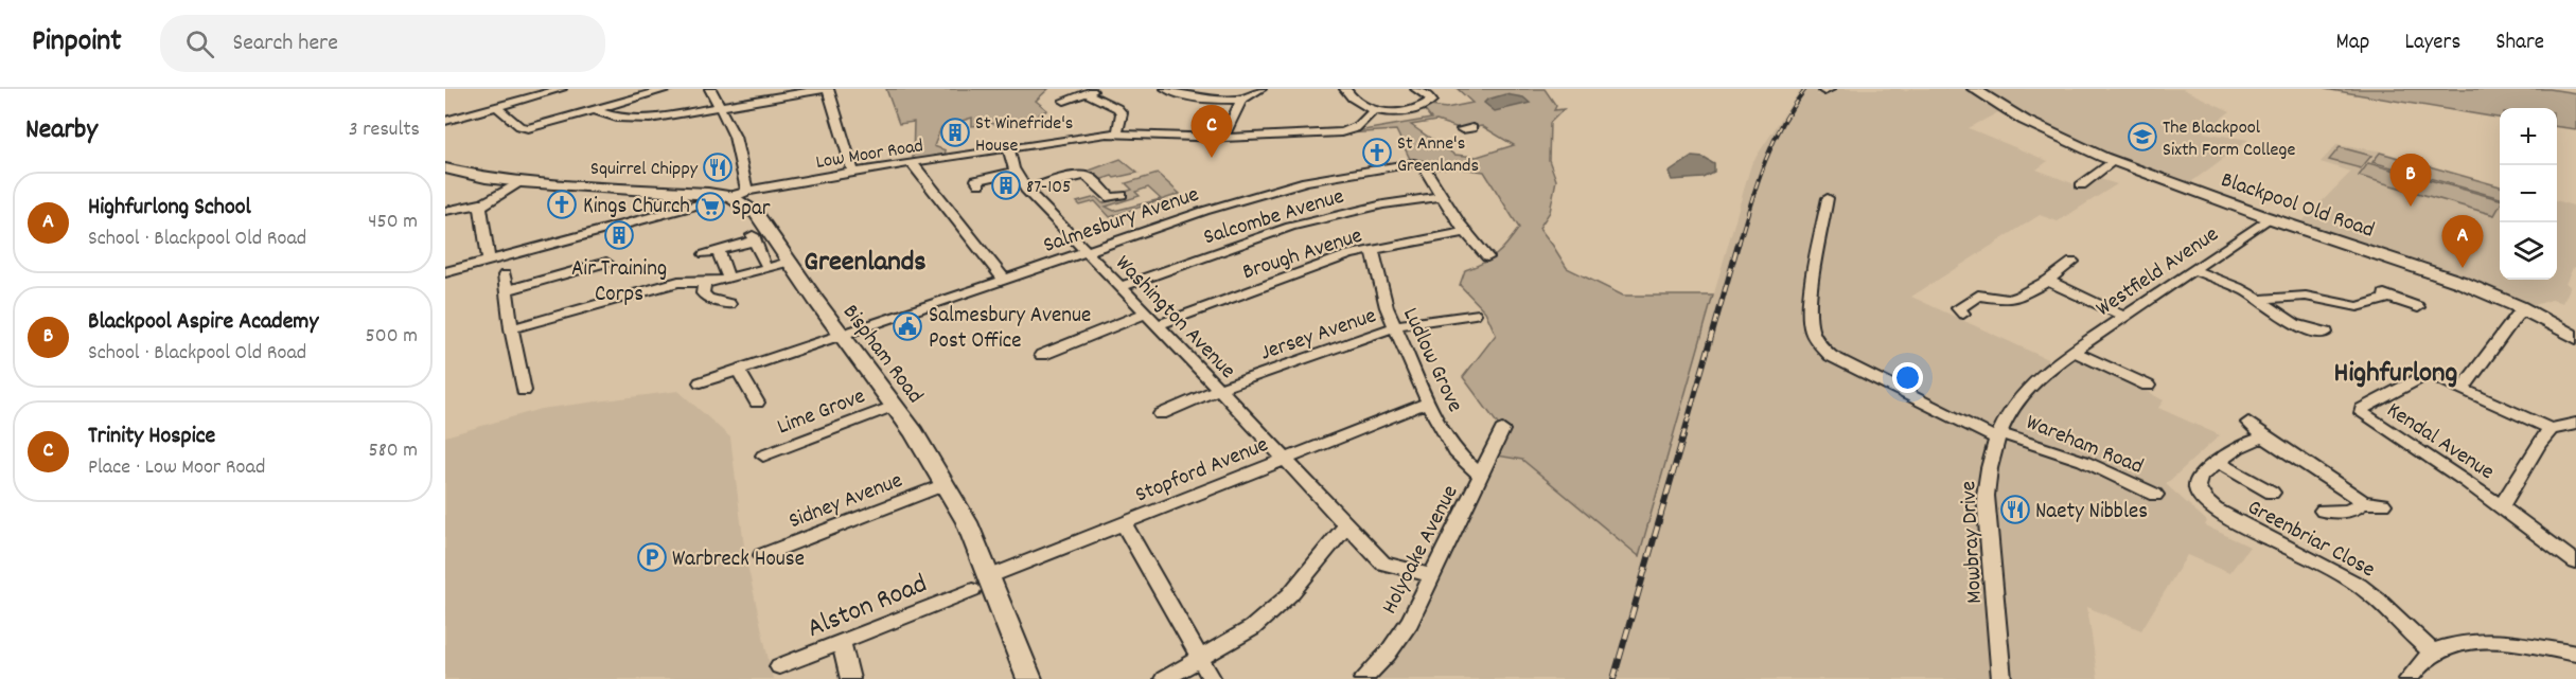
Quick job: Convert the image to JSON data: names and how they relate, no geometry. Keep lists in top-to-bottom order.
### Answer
{
  "streets": {
    "main road": ["Blackpool Old Road", "Bispham Road"],
    "street": [
      "Low Moor Road",
      "Salcombe Avenue",
      "Salmesbury Avenue",
      "Brough Avenue",
      "Westfield Avenue",
      "Washington Avenue",
      "Jersey Avenue",
      "Ludlow Grove",
      "Lime Grove",
      "Kendal Avenue",
      "Wareham Road",
      "Stopford Avenue",
      "Sidney Avenue",
      "Greenbriar Close",
      "Mowbray Drive",
      "Holyoake Avenue",
      "Alston Road"
    ]
  },
  "crossings": [
    ["Low Moor Road", "Washington Avenue"],
    ["Low Moor Road", "Bispham Road"],
    ["Blackpool Old Road", "Westfield Avenue"],
    ["Salcombe Avenue", "Salmesbury Avenue"],
    ["Salcombe Avenue", "Washington Avenue"],
    ["Salmesbury Avenue", "Washington Avenue"],
    ["Salmesbury Avenue", "Bispham Road"],
    ["Brough Avenue", "Washington Avenue"],
    ["Brough Avenue", "Ludlow Grove"],
    ["Westfield Avenue", "Mowbray Drive"],
    ["Washington Avenue", "Jersey Avenue"],
    ["Washington Avenue", "Stopford Avenue"],
    ["Washington Avenue", "Holyoake Avenue"],
    ["Jersey Avenue", "Ludlow Grove"],
    ["Bispham Road", "Lime Grove"],
    ["Bispham Road", "Stopford Avenue"],
    ["Bispham Road", "Sidney Avenue"],
    ["Ludlow Grove", "Stopford Avenue"],
    ["Ludlow Grove", "Holyoake Avenue"],
    ["Wareham Road", "Mowbray Drive"]
  ],
  "districts": ["Greenlands", "Highfurlong"],
  "places": {
    "building": ["St Winefride's House", "87-105", "Air Training Corps"],
    "school or university": ["The Blackpool Sixth Form College"],
    "church": ["St Anne's Greenlands", "Kings Church"],
    "restaurant": ["Squirrel Chippy", "Naety Nibbles"],
    "supermarket": ["Spar"],
    "public building": ["Salmesbury Avenue Post Office"],
    "parking": ["Warbreck House"]
  },
  "page": {
    "header": "Pinpoint",
    "search": "Search here",
    "nav": ["Map", "Layers", "Share"],
    "heading": ["Nearby", "3 results"],
    "pins": ["C", "B", "A"],
    "map_buttons": ["+", "−"],
    "list": [
      {
        "mark": "A",
        "name": "Highfurlong School",
        "note": "School · Blackpool Old Road",
        "value": "450 m"
      },
      {
        "mark": "B",
        "name": "Blackpool Aspire Academy",
        "note": "School · Blackpool Old Road",
        "value": "500 m"
      },
      {
        "mark": "C",
        "name": "Trinity Hospice",
        "note": "Place · Low Moor Road",
        "value": "580 m"
      }
    ]
  }
}
